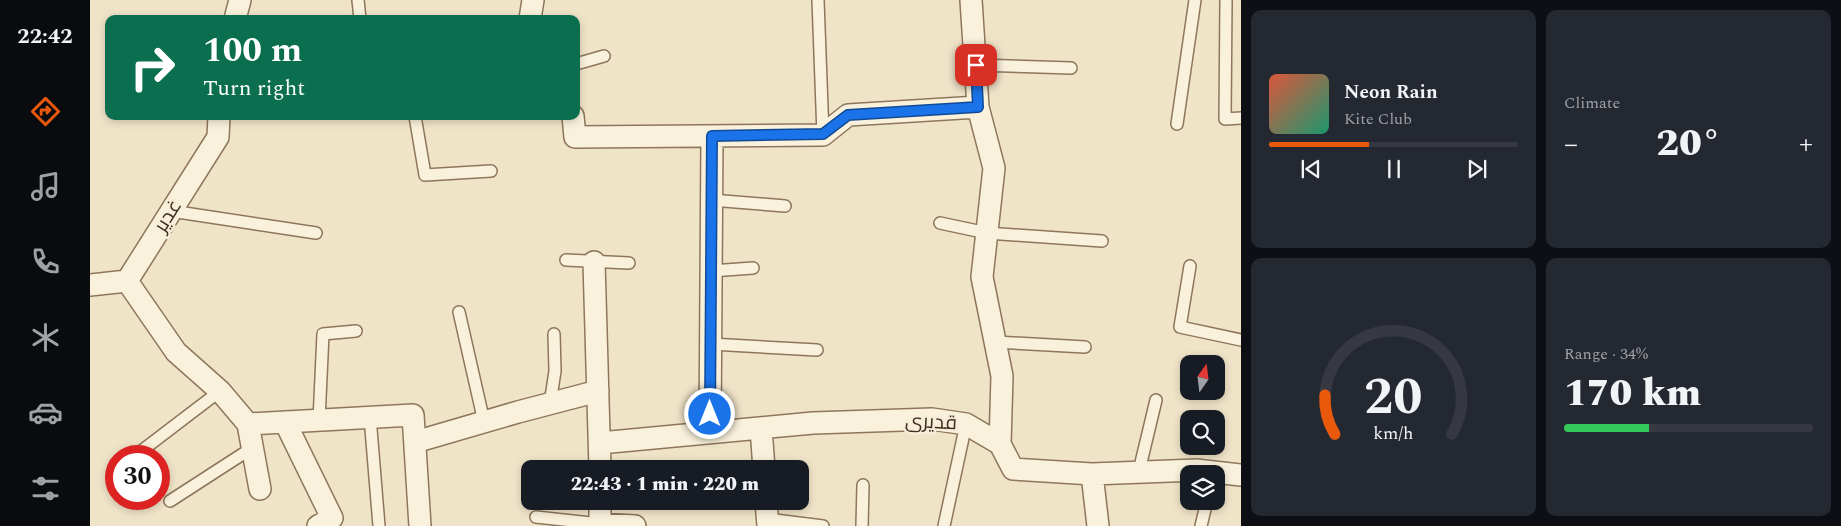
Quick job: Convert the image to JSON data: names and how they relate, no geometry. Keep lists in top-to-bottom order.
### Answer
{
  "streets": {
    "street": ["غدیر", "قدیری"]
  },
  "north": "top",
  "page": {
    "tabs": "22:42",
    "tile": [
      "Climate",
      ["Range · 34%", "170 km"]
    ],
    "turn": ["100 m", "Turn right"],
    "song": ["Neon Rain", "Kite Club"],
    "heat": ["−", "20°", "+"],
    "limit": "30",
    "trip": "22:43 · 1 min · 220 m",
    "gauge": ["20", "km/h"]
  }
}
